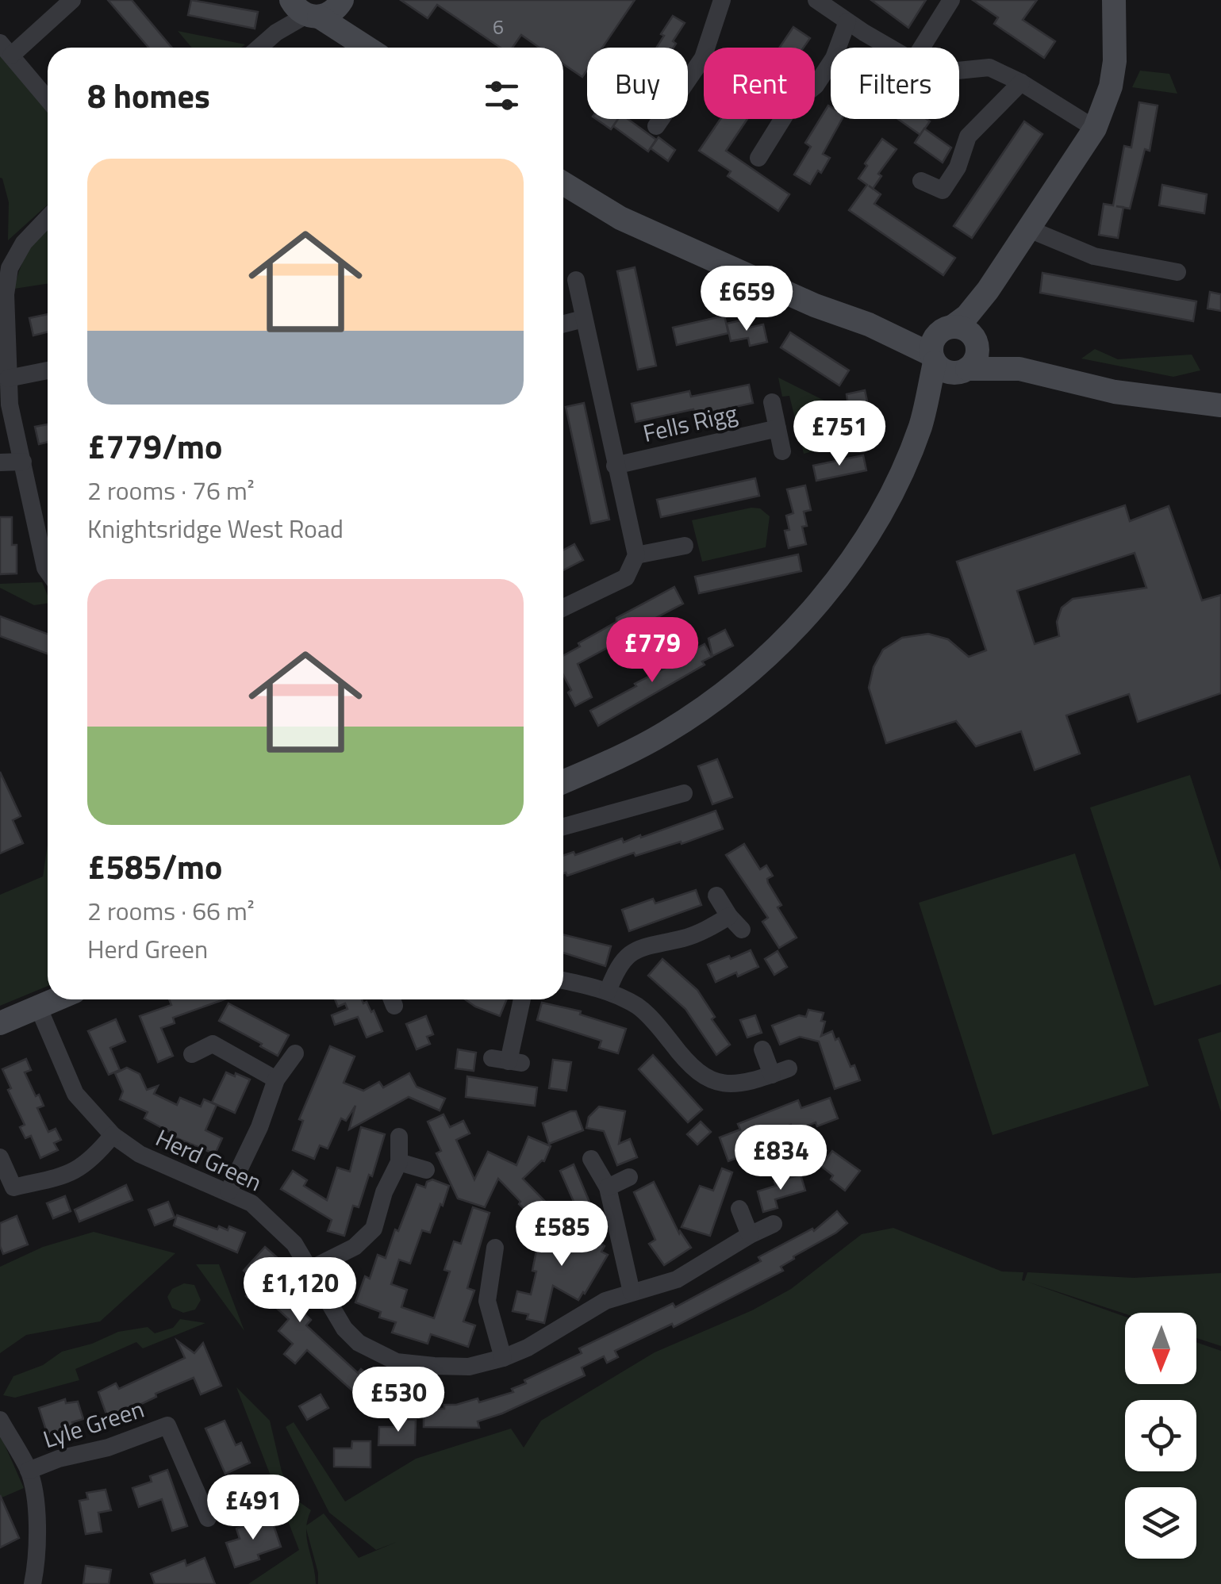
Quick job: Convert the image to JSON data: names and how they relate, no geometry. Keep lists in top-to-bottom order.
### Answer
{
  "streets": {
    "street": ["Fells Rigg", "Herd Green", "Lyle Green"]
  },
  "house_numbers": ["6"],
  "north": "bottom",
  "page": {
    "chip": ["Buy", "Rent", "Filters"],
    "heading": "8 homes",
    "list": [
      {
        "name": "£779/mo",
        "note": "2 rooms · 76 m² · Knightsridge West Road"
      },
      {
        "name": "£585/mo",
        "note": "2 rooms · 66 m² · Herd Green"
      }
    ],
    "price": [
      "£659",
      "£751",
      "£779",
      "£834",
      "£585",
      "£1,120",
      "£530",
      "£491"
    ]
  }
}
